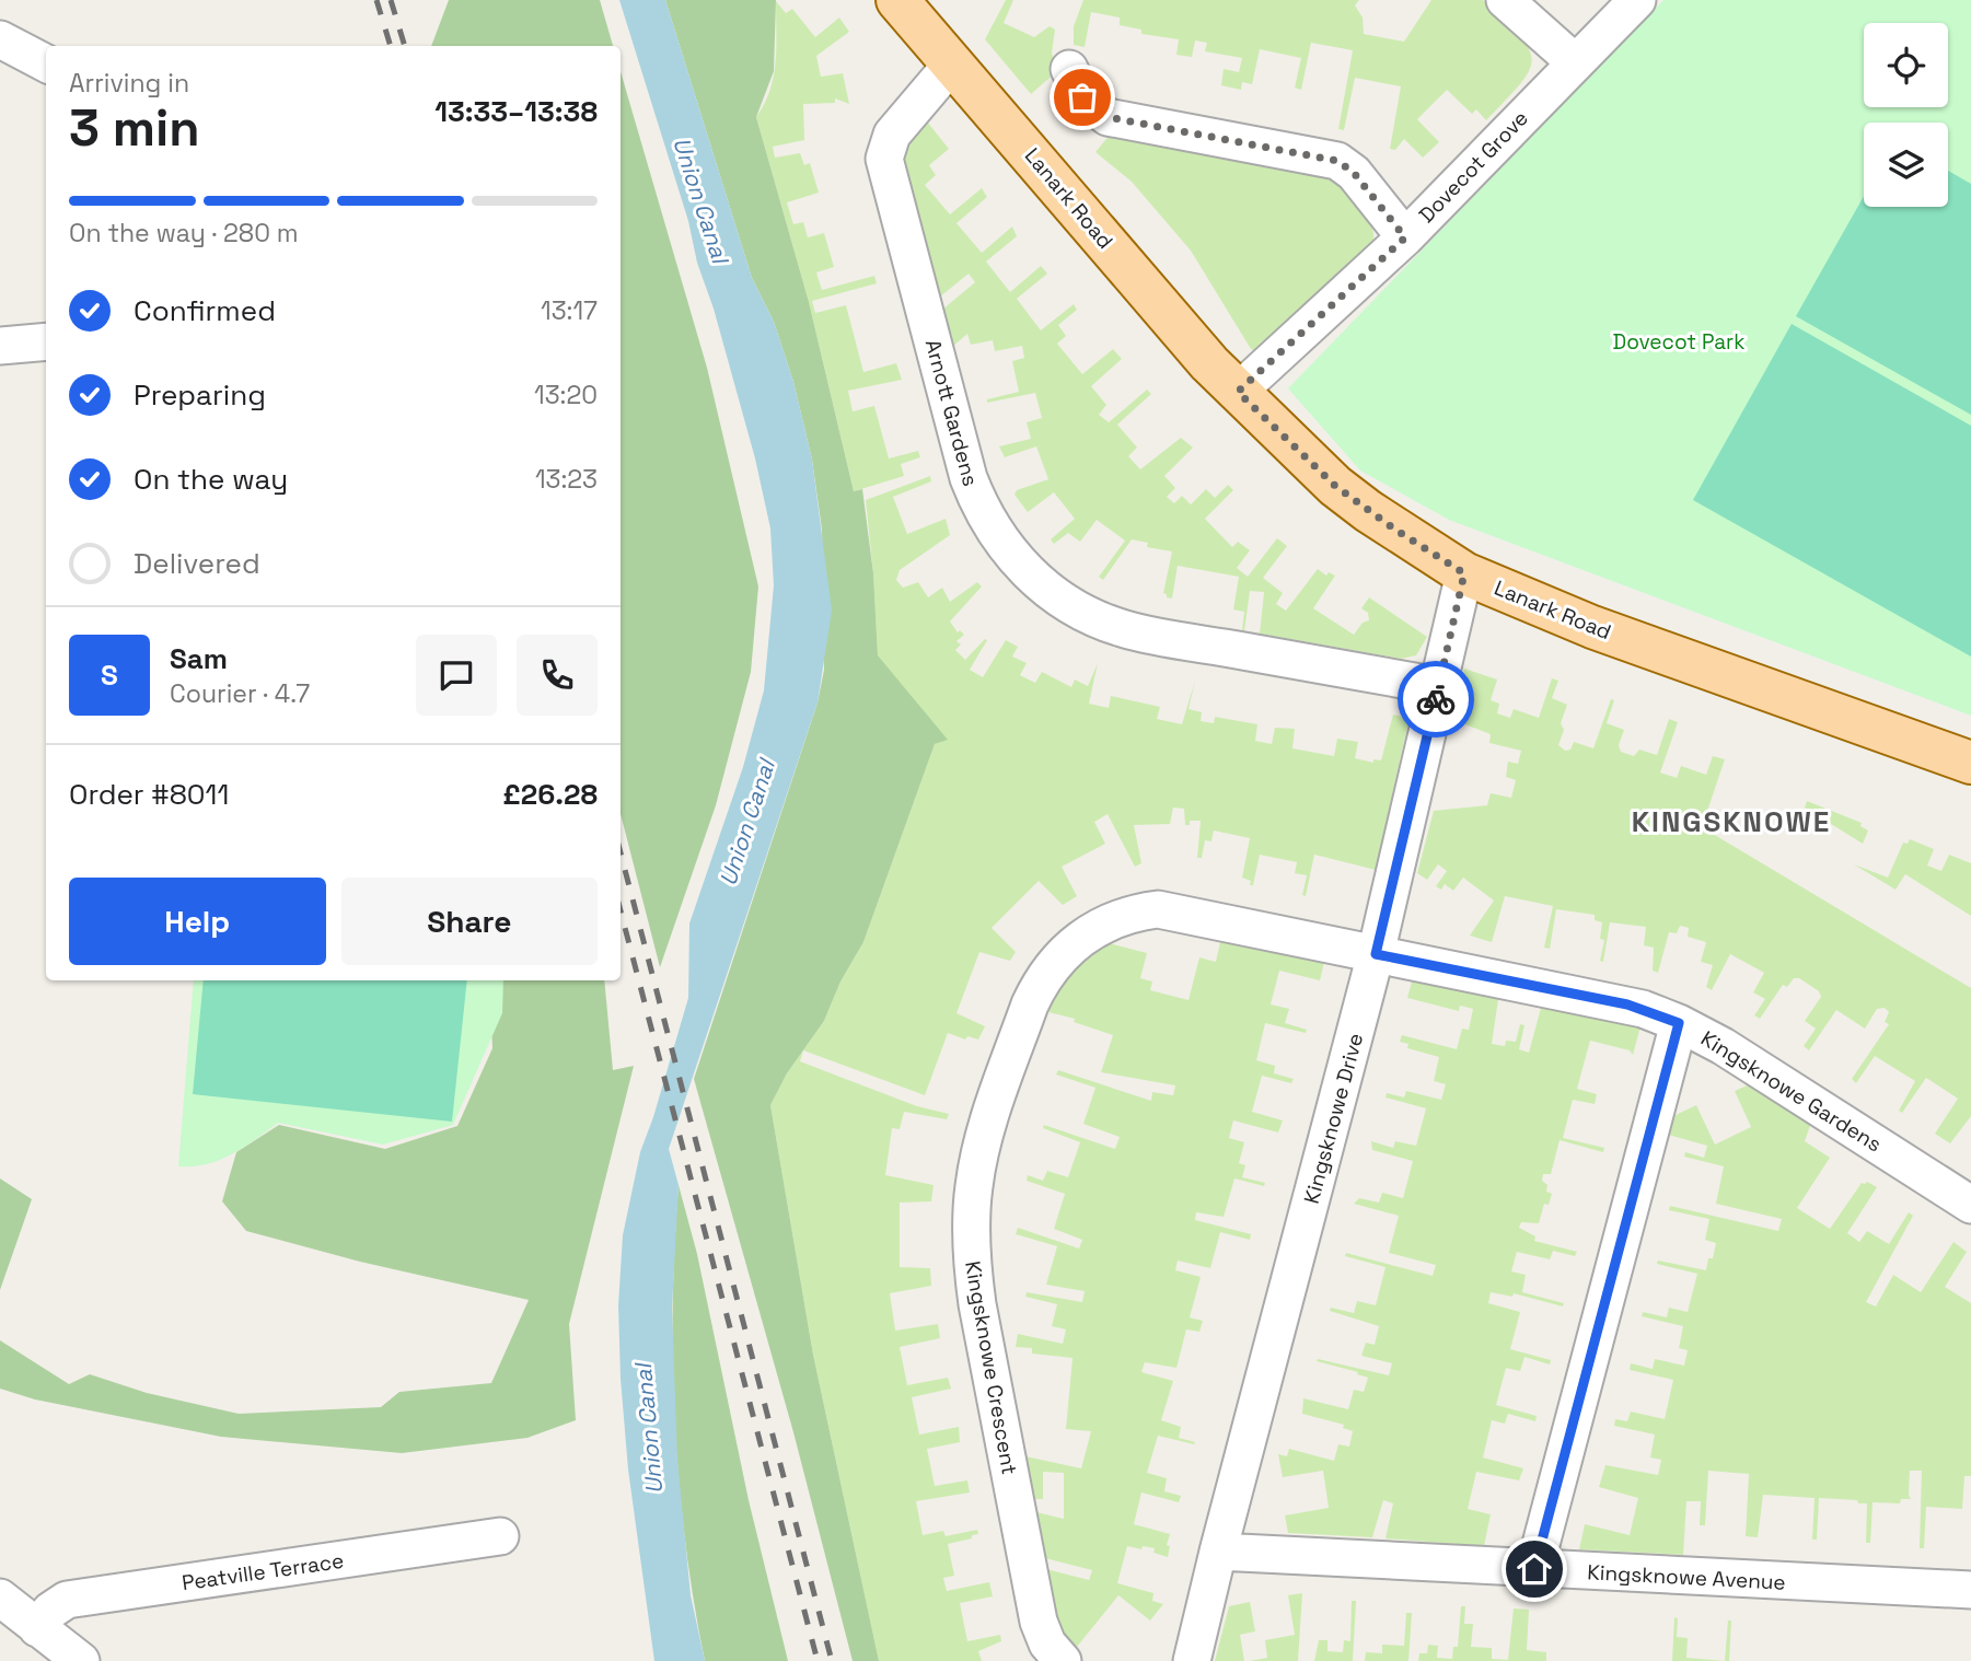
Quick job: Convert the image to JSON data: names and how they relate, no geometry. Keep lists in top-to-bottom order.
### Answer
{
  "streets": {
    "main road": ["Lanark Road"],
    "street": [
      "Dovecot Grove",
      "Arnott Gardens",
      "Kingsknowe Gardens",
      "Kingsknowe Drive",
      "Kingsknowe Crescent",
      "Peatville Terrace",
      "Kingsknowe Avenue"
    ]
  },
  "crossings": [
    ["Dovecot Grove", "Lanark Road"],
    ["Lanark Road", "Arnott Gardens"],
    ["Lanark Road", "Kingsknowe Drive"],
    ["Arnott Gardens", "Kingsknowe Drive"],
    ["Kingsknowe Gardens", "Kingsknowe Drive"],
    ["Kingsknowe Gardens", "Kingsknowe Crescent"],
    ["Kingsknowe Drive", "Kingsknowe Crescent"],
    ["Kingsknowe Drive", "Kingsknowe Avenue"]
  ],
  "districts": ["KINGSKNOWE"],
  "water": ["Union Canal"],
  "parks": ["Dovecot Park"],
  "page": {
    "heading": ["3 min", "Arriving in", "13:33–13:38"],
    "panel": [
      "Sam",
      "Courier · 4.7",
      "Order #8011",
      "£26.28"
    ],
    "bar": "On the way · 280 m",
    "list": [
      ["Confirmed", "13:17"],
      ["Preparing", "13:20"],
      ["On the way", "13:23"],
      "Delivered"
    ],
    "round": "S",
    "buttons": ["Help", "Share"]
  }
}
